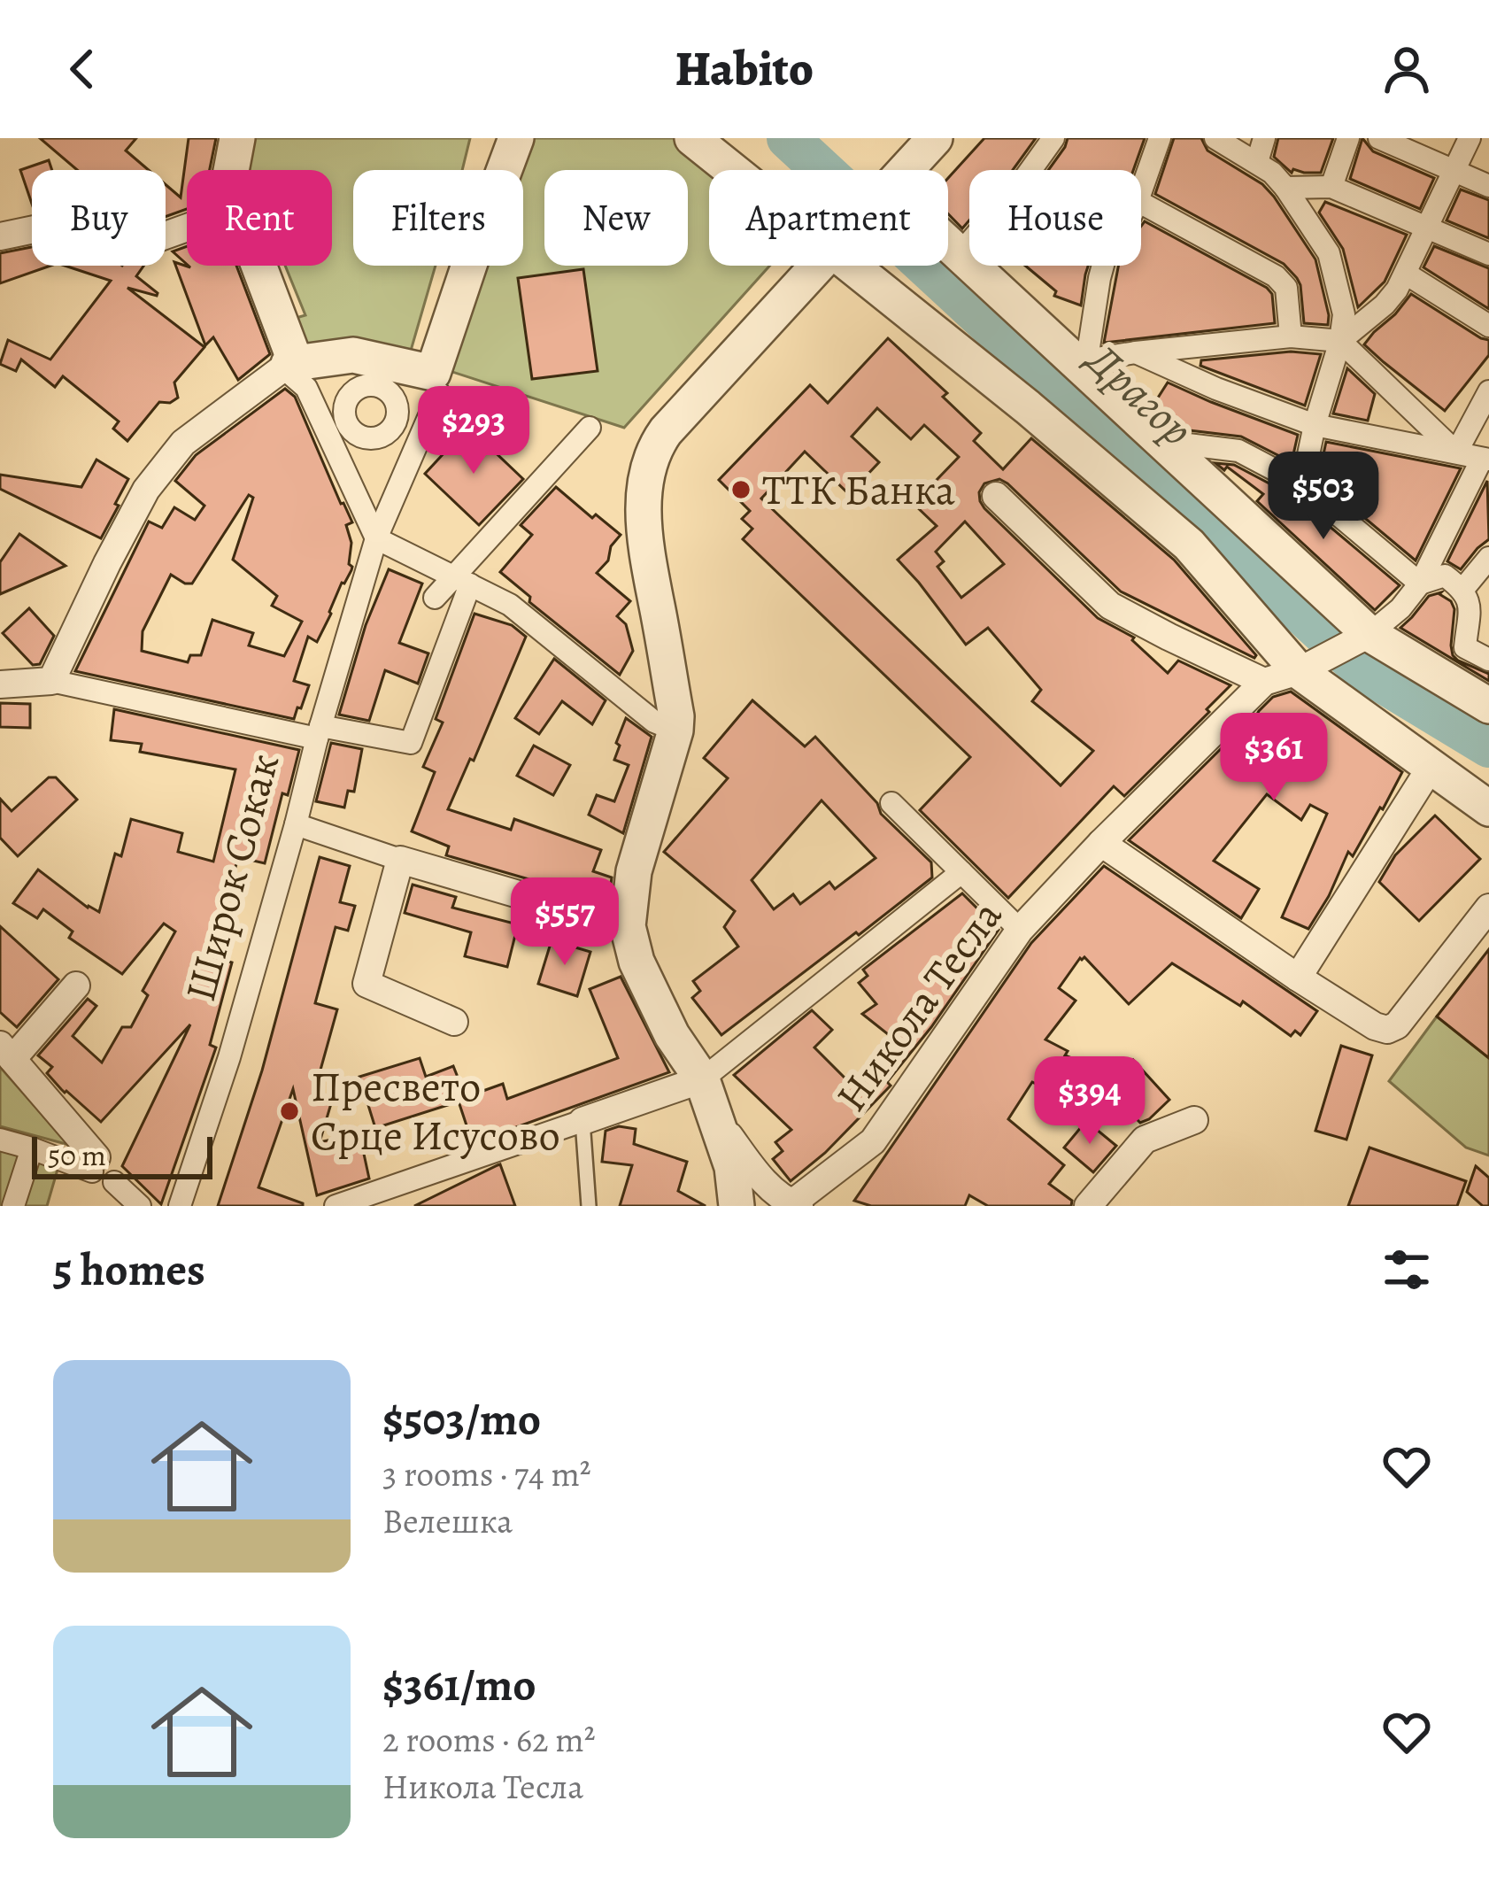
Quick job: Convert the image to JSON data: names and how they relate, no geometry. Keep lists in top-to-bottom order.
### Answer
{
  "streets": {
    "street": ["Широк Сокак", "Никола Тесла"]
  },
  "water": ["Драгор"],
  "places": ["ТТК Банка", "Пресвето Срце Исусово"],
  "scale_bar": "50 m",
  "page": {
    "header": "Habito",
    "chip": [
      "Buy",
      "Rent",
      "Filters",
      "New",
      "Apartment",
      "House"
    ],
    "price": [
      "$293",
      "$503",
      "$361",
      "$557",
      "$394"
    ],
    "scale": "50 m",
    "heading": "5 homes",
    "list": [
      {
        "name": "$503/mo",
        "note": "3 rooms · 74 m² · Велешка"
      },
      {
        "name": "$361/mo",
        "note": "2 rooms · 62 m² · Никола Тесла"
      }
    ]
  }
}
